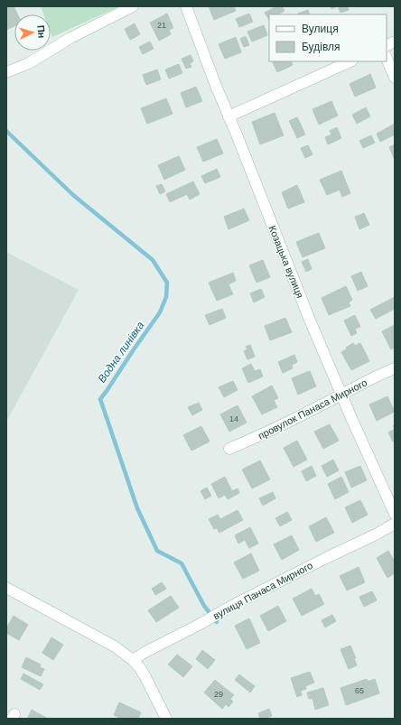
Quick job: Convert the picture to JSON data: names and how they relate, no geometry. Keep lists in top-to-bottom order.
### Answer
{
  "streets": {
    "street": ["Козацька вулиця", "провулок Панаса Мирного", "вулиця Панаса Мирного"]
  },
  "crossings": [
    ["Козацька вулиця", "провулок Панаса Мирного"]
  ],
  "water": ["Водна линівка"],
  "house_numbers": [
    "21",
    "14",
    "65",
    "29"
  ],
  "legend": ["Вулиця", "Будівля"],
  "north": "right"
}
